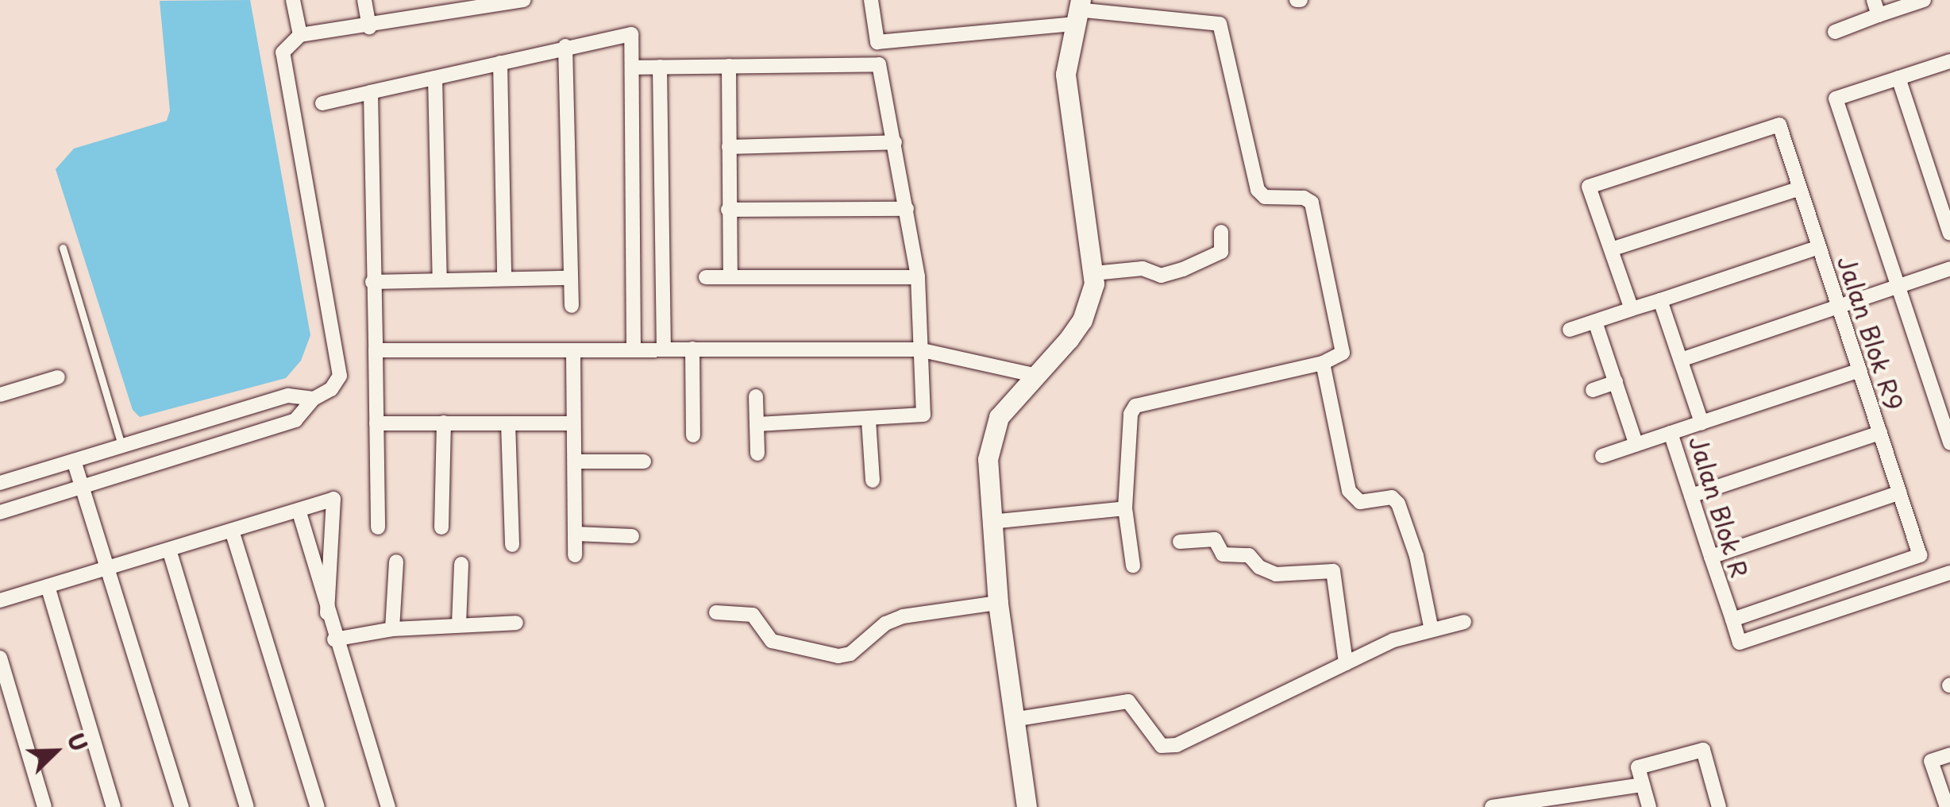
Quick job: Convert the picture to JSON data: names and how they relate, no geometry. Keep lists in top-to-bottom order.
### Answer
{
  "streets": {
    "street": ["Jalan Blok R9", "Jalan Blok R"]
  },
  "crossings": [
    ["Jalan Blok R9", "Jalan Blok R"]
  ],
  "north": "top right"
}
